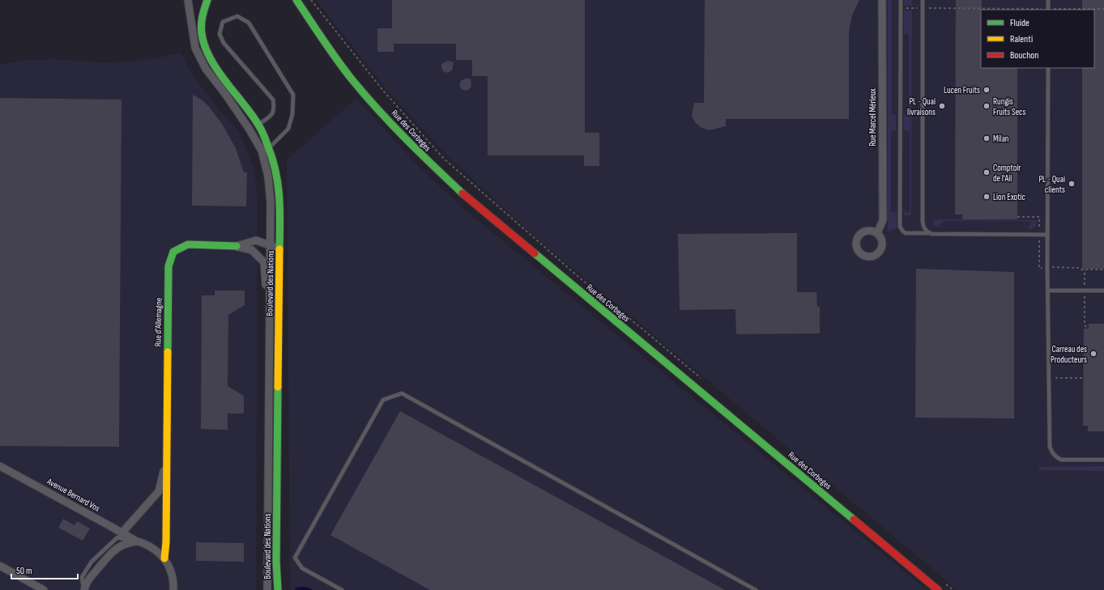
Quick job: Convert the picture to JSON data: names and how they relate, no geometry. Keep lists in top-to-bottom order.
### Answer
{
  "streets": {
    "street": [
      "Rue Marcel Mérieux",
      "Rue des Corbeges",
      "Boulevard des Nations",
      "Rue d'Allemagne",
      "Avenue Bernard Vos"
    ]
  },
  "crossings": [
    ["Boulevard des Nations", "Rue d'Allemagne"],
    ["Rue d'Allemagne", "Avenue Bernard Vos"]
  ],
  "places": [
    "Lucen Fruits",
    "PL - Quai livraisons",
    "Rungis Fruits Secs",
    "Milan",
    "Comptoir de l'Ail",
    "PL - Quai clients",
    "Lion Exotic",
    "Carreau des Producteurs"
  ],
  "legend": ["Fluide", "Ralenti", "Bouchon"],
  "scale_bar": "50 m"
}
